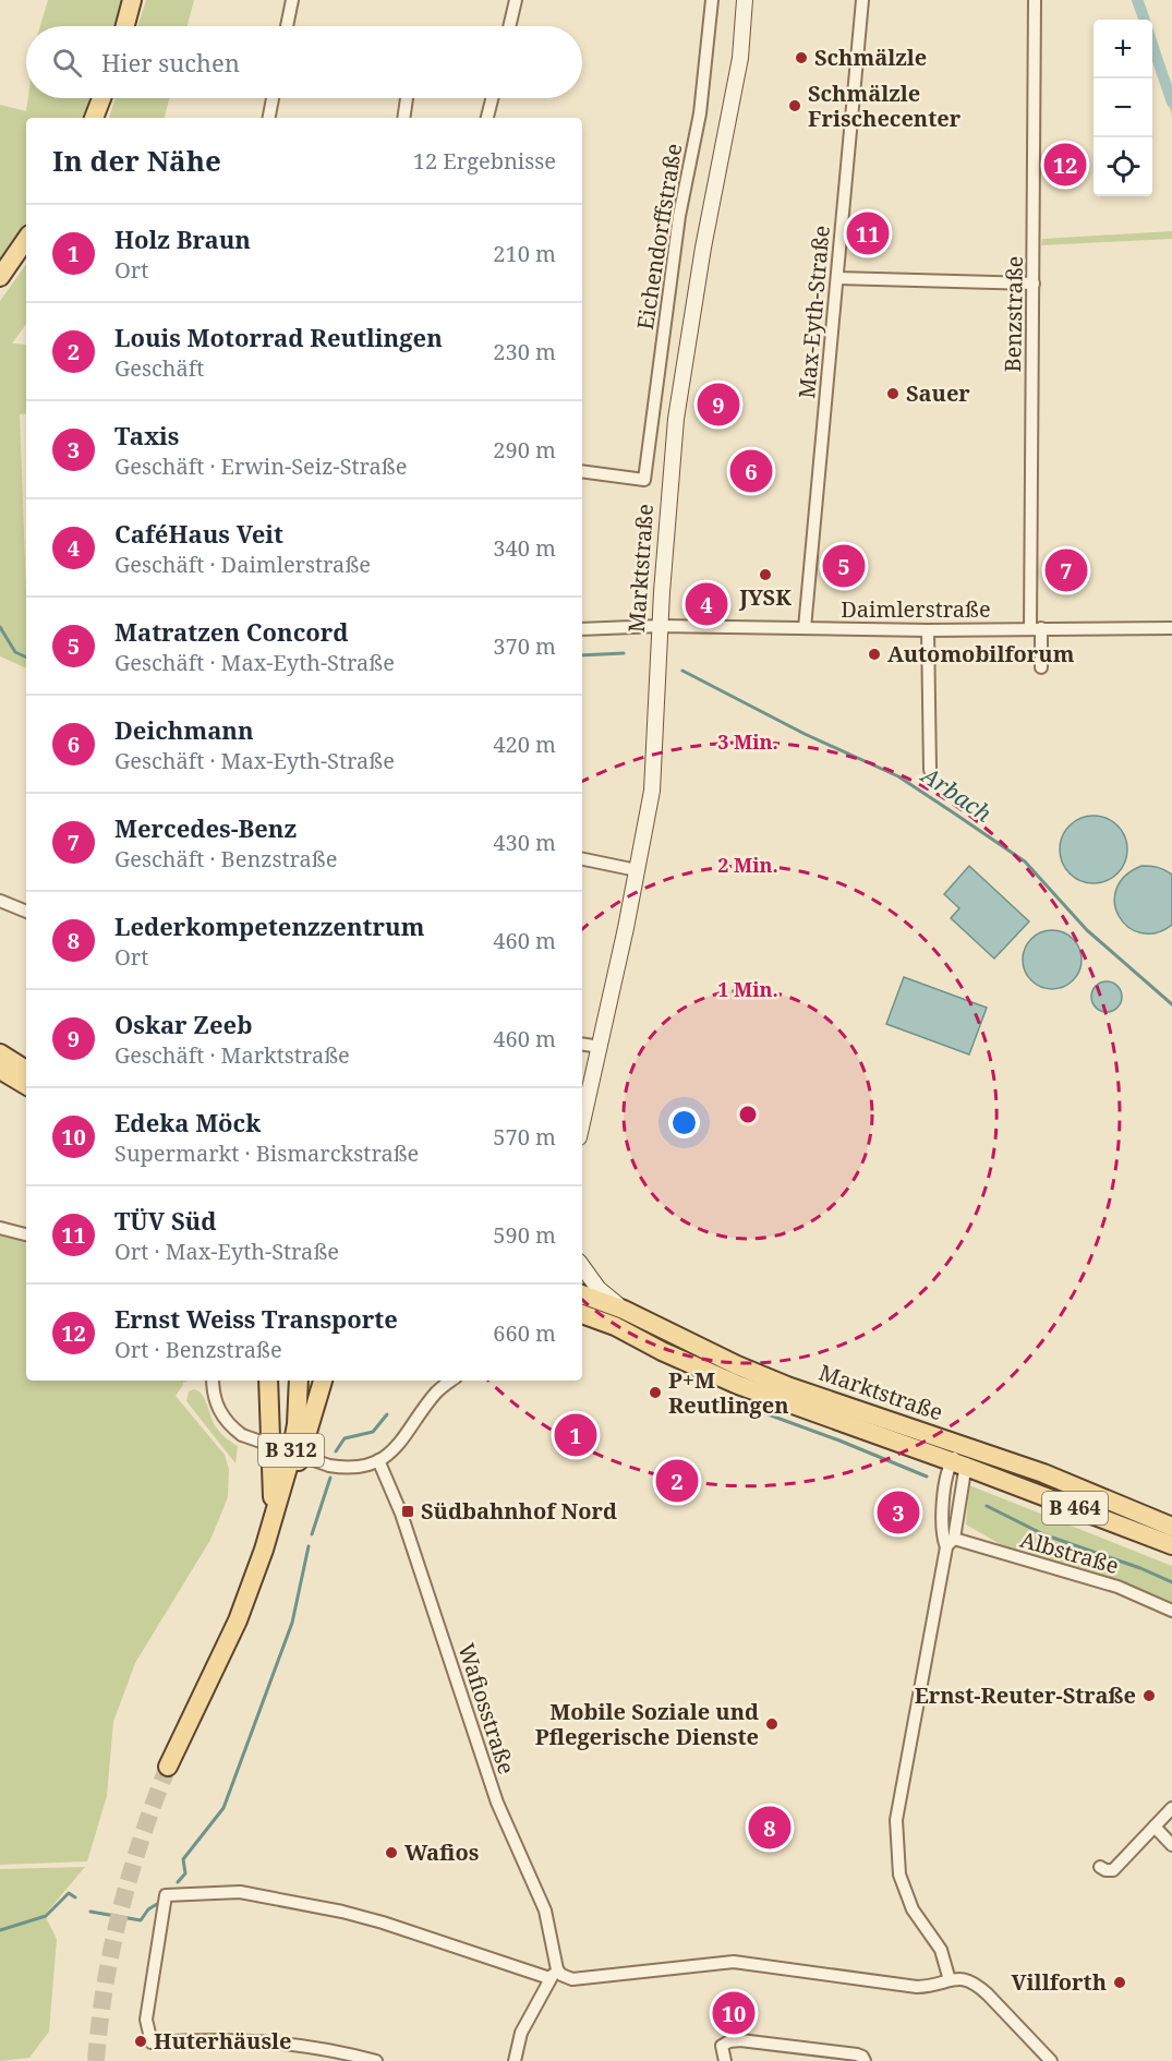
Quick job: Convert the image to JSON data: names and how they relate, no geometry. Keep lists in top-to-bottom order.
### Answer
{
  "streets": {
    "main road": ["Marktstraße", "B 312", "B 464"],
    "street": [
      "Eichendorffstraße",
      "Max-Eyth-Straße",
      "Benzstraße",
      "Daimlerstraße",
      "Albstraße",
      "Wafiosstraße"
    ]
  },
  "crossings": [
    ["Max-Eyth-Straße", "Daimlerstraße"],
    ["Benzstraße", "Daimlerstraße"],
    ["Marktstraße", "Daimlerstraße"]
  ],
  "water": ["Arbach"],
  "places": {
    "other": [
      "Schmälzle",
      "Schmälzle Frischecenter",
      "Sauer",
      "JYSK",
      "Automobilforum",
      "P+M Reutlingen",
      "Ernst-Reuter-Straße",
      "Mobile Soziale und Pflegerische Dienste",
      "Wafios",
      "Villforth",
      "Huterhäusle"
    ],
    "transit": ["Südbahnhof Nord"]
  },
  "page": {
    "map_buttons": ["+", "−"],
    "search": "Hier suchen",
    "heading": ["In der Nähe", "12 Ergebnisse"],
    "pins": [
      "12",
      "11",
      "9",
      "6",
      "5",
      "7",
      "4",
      "1",
      "2",
      "3",
      "8",
      "10"
    ],
    "list": [
      {
        "mark": "1",
        "name": "Holz Braun",
        "note": "Ort",
        "value": "210 m"
      },
      {
        "mark": "2",
        "name": "Louis Motorrad Reutlingen",
        "note": "Geschäft",
        "value": "230 m"
      },
      {
        "mark": "3",
        "name": "Taxis",
        "note": "Geschäft · Erwin-Seiz-Straße",
        "value": "290 m"
      },
      {
        "mark": "4",
        "name": "CaféHaus Veit",
        "note": "Geschäft · Daimlerstraße",
        "value": "340 m"
      },
      {
        "mark": "5",
        "name": "Matratzen Concord",
        "note": "Geschäft · Max-Eyth-Straße",
        "value": "370 m"
      },
      {
        "mark": "6",
        "name": "Deichmann",
        "note": "Geschäft · Max-Eyth-Straße",
        "value": "420 m"
      },
      {
        "mark": "7",
        "name": "Mercedes-Benz",
        "note": "Geschäft · Benzstraße",
        "value": "430 m"
      },
      {
        "mark": "8",
        "name": "Lederkompetenzzentrum",
        "note": "Ort",
        "value": "460 m"
      },
      {
        "mark": "9",
        "name": "Oskar Zeeb",
        "note": "Geschäft · Marktstraße",
        "value": "460 m"
      },
      {
        "mark": "10",
        "name": "Edeka Möck",
        "note": "Supermarkt · Bismarckstraße",
        "value": "570 m"
      },
      {
        "mark": "11",
        "name": "TÜV Süd",
        "note": "Ort · Max-Eyth-Straße",
        "value": "590 m"
      },
      {
        "mark": "12",
        "name": "Ernst Weiss Transporte",
        "note": "Ort · Benzstraße",
        "value": "660 m"
      }
    ]
  },
  "rings": ["3 Min.", "2 Min.", "1 Min."]
}
